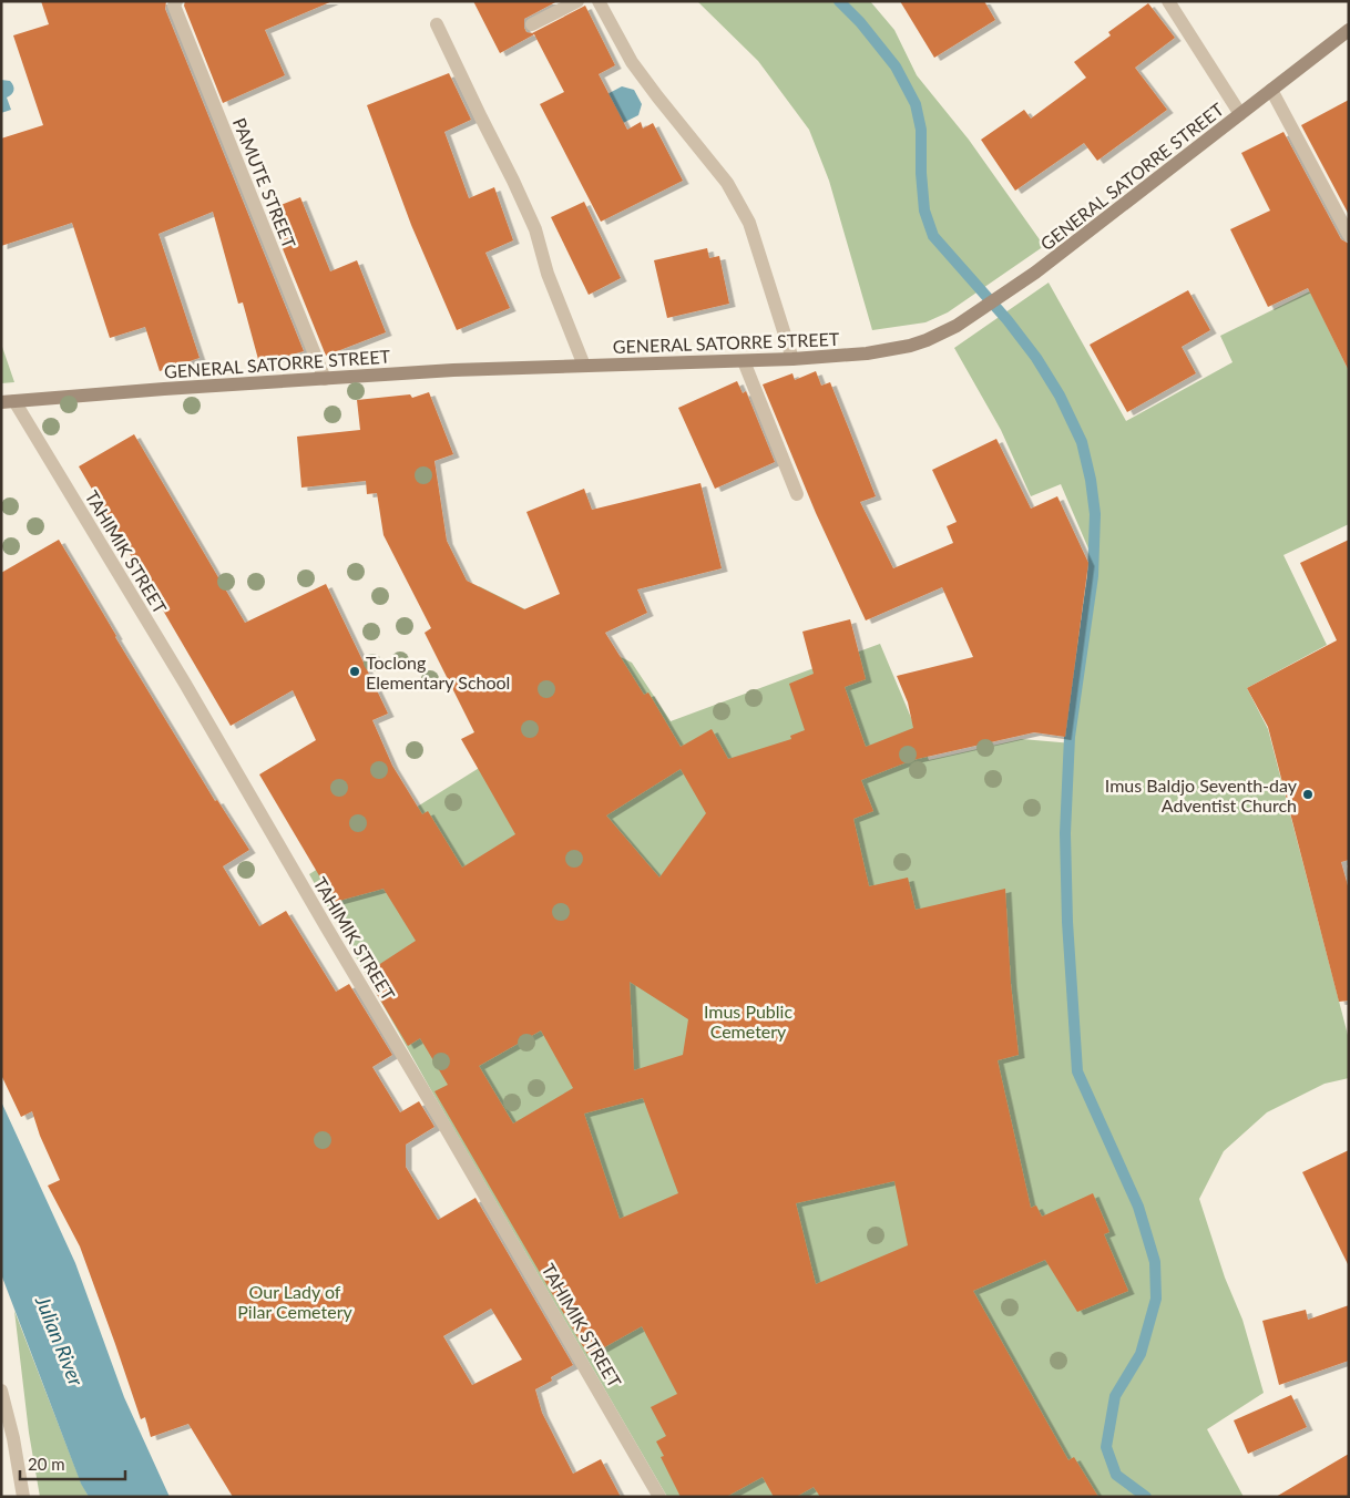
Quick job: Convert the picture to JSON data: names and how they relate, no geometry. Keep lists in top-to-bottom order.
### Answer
{
  "streets": {
    "street": ["GENERAL SATORRE STREET", "PAMUTE STREET", "TAHIMIK STREET"]
  },
  "crossings": [
    ["GENERAL SATORRE STREET", "PAMUTE STREET"],
    ["GENERAL SATORRE STREET", "TAHIMIK STREET"]
  ],
  "water": ["Julian River"],
  "parks": ["Imus Public Cemetery", "Our Lady of Pilar Cemetery"],
  "places": ["Toclong Elementary School", "Imus Baldjo Seventh-day Adventist Church"],
  "scale_bar": "20 m"
}
